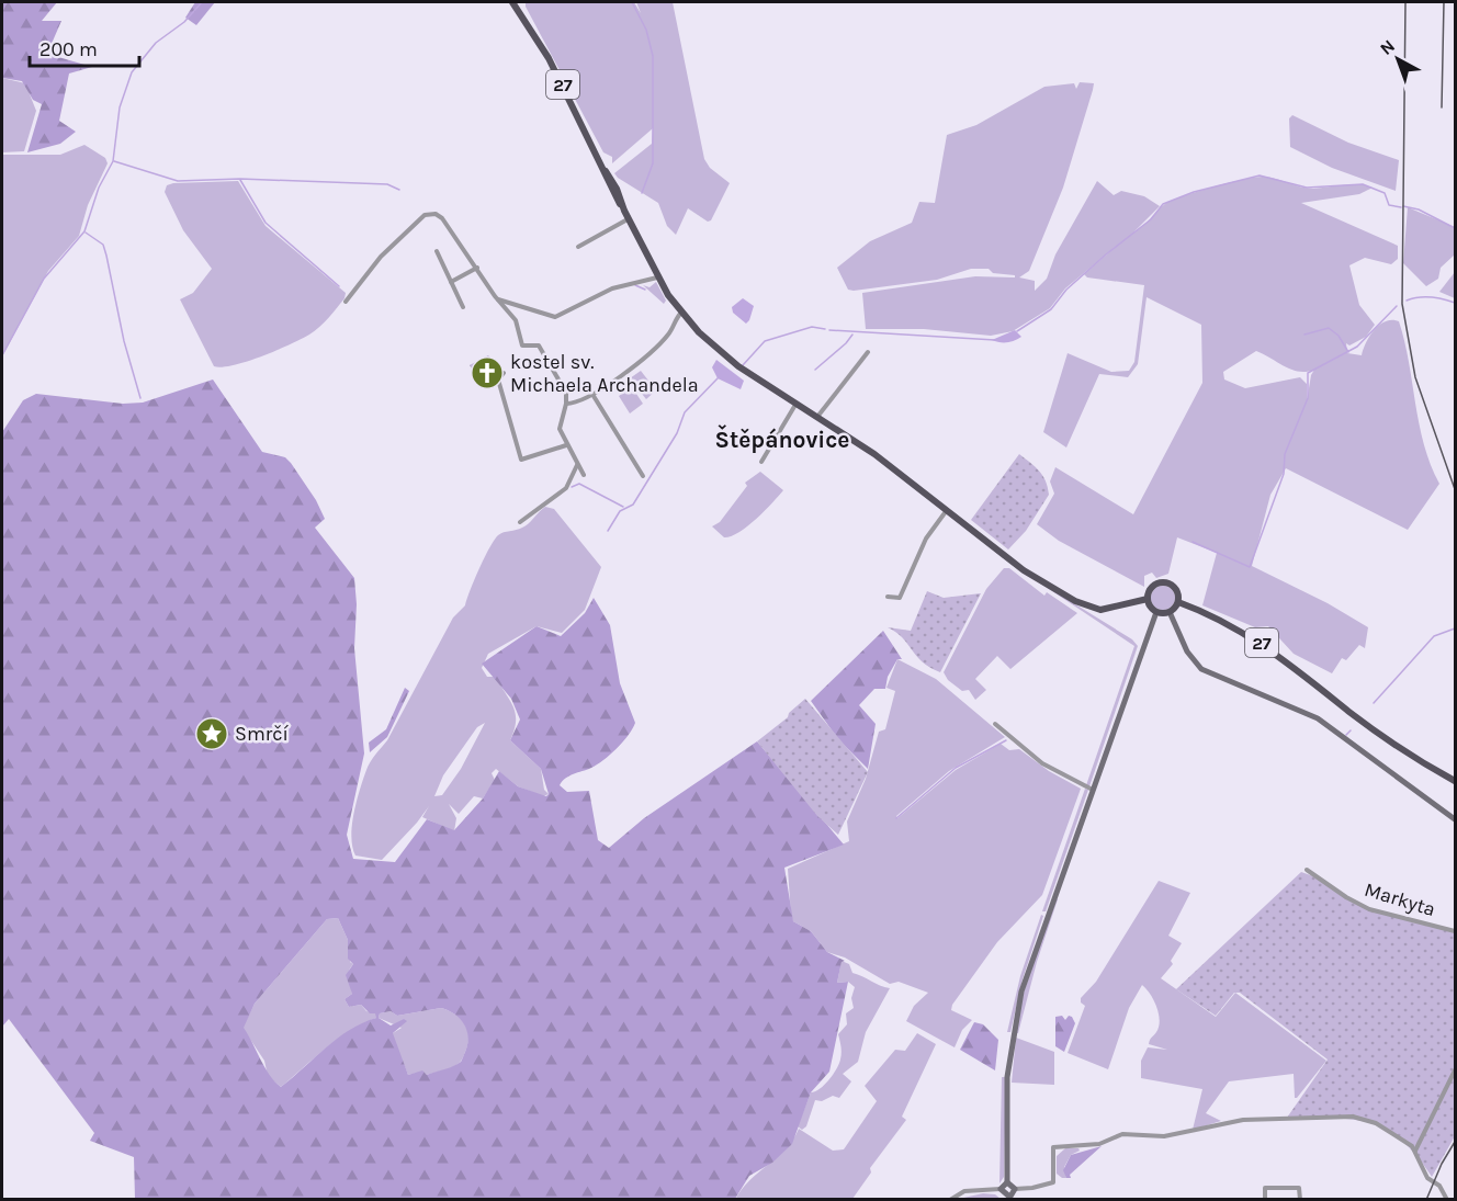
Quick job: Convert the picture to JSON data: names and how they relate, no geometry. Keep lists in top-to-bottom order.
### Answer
{
  "streets": {
    "main road": ["27"],
    "street": ["Markyta"]
  },
  "districts": ["Štěpánovice"],
  "places": {
    "church": ["kostel sv. Michaela Archandela"],
    "place": ["Smrčí"]
  },
  "scale_bar": "200 m",
  "north": "top left"
}
